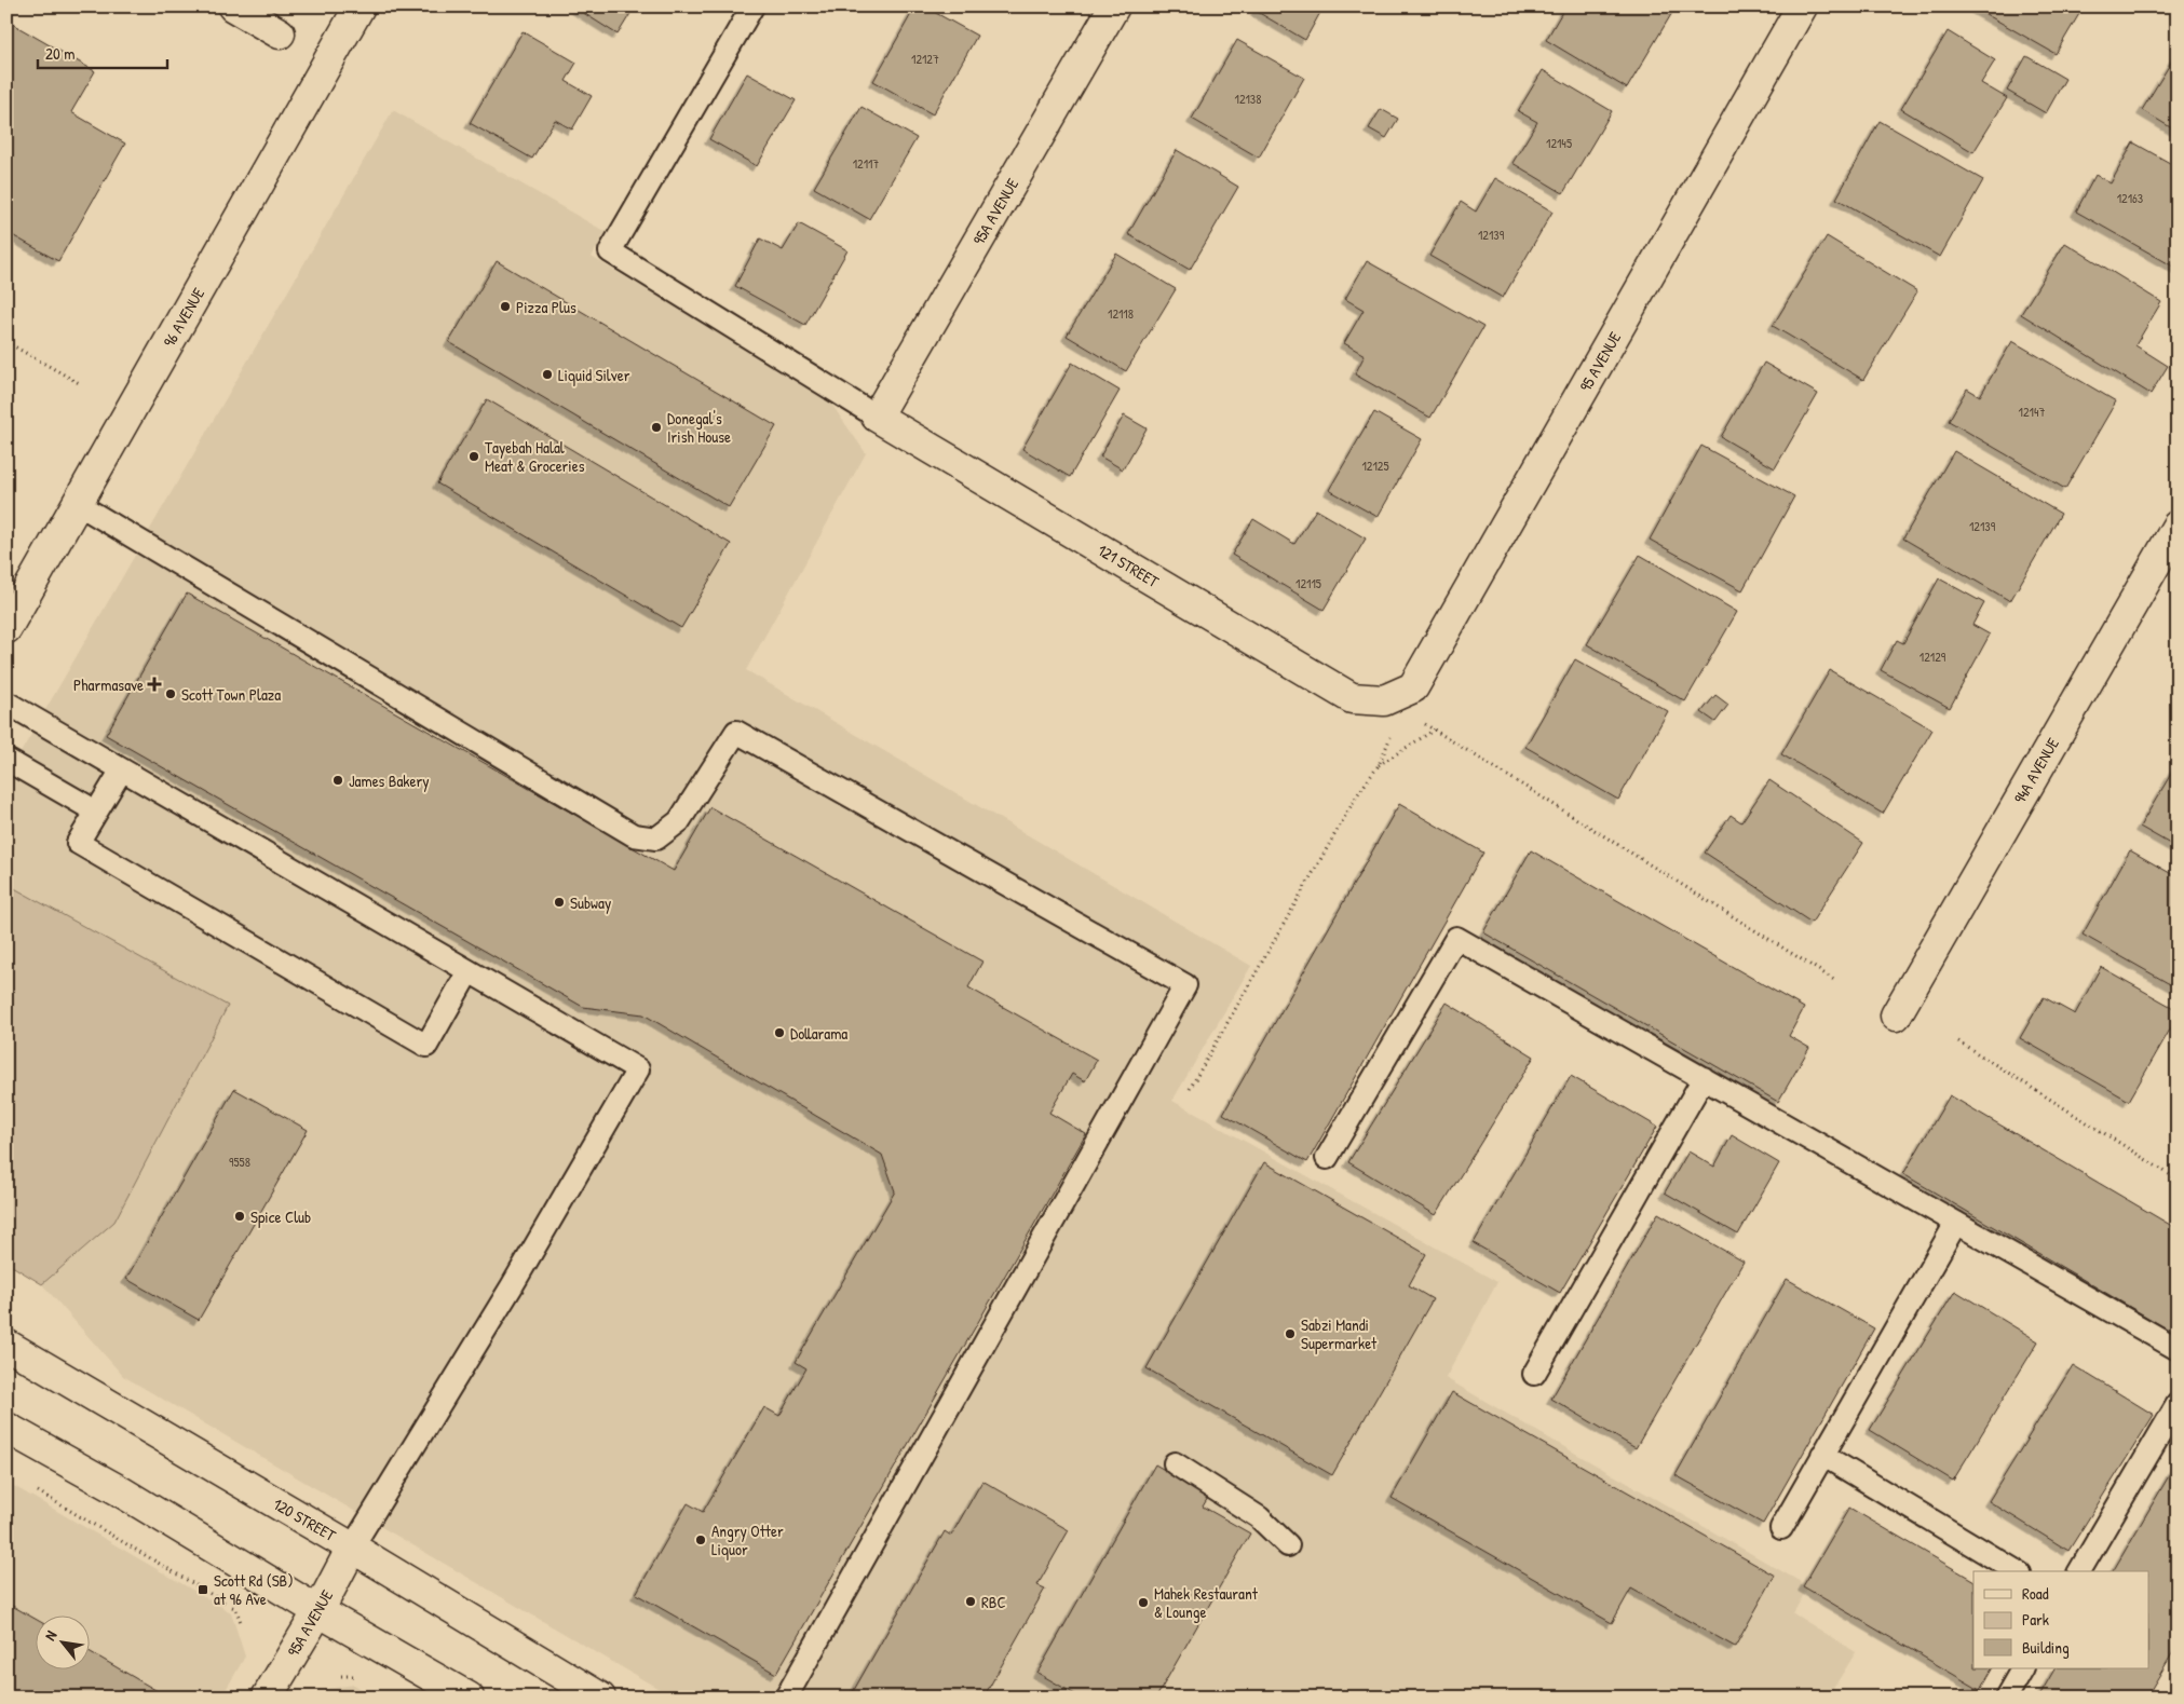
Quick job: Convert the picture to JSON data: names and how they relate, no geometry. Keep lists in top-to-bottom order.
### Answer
{
  "streets": {
    "street": [
      "95A AVENUE",
      "96 AVENUE",
      "95 AVENUE",
      "121 STREET",
      "94A AVENUE",
      "120 STREET"
    ]
  },
  "crossings": [
    ["95A AVENUE", "121 STREET"],
    ["95A AVENUE", "120 STREET"],
    ["95 AVENUE", "121 STREET"]
  ],
  "places": {
    "other": [
      "Pizza Plus",
      "Liquid Silver",
      "Donegal's Irish House",
      "Tayebah Halal Meat & Groceries",
      "Scott Town Plaza",
      "James Bakery",
      "Subway",
      "Dollarama",
      "Spice Club",
      "Sabzi Mandi Supermarket",
      "Angry Otter Liquor",
      "RBC",
      "Mahek Restaurant & Lounge"
    ],
    "health": ["Pharmasave"],
    "transit": ["Scott Rd (SB) at 96 Ave"]
  },
  "house_numbers": [
    "12127",
    "12138",
    "12145",
    "12117",
    "12163",
    "12139",
    "12118",
    "12147",
    "12125",
    "12139",
    "12115",
    "12129",
    "9558"
  ],
  "legend": ["Road", "Park", "Building"],
  "scale_bar": "20 m",
  "north": "top left"
}
